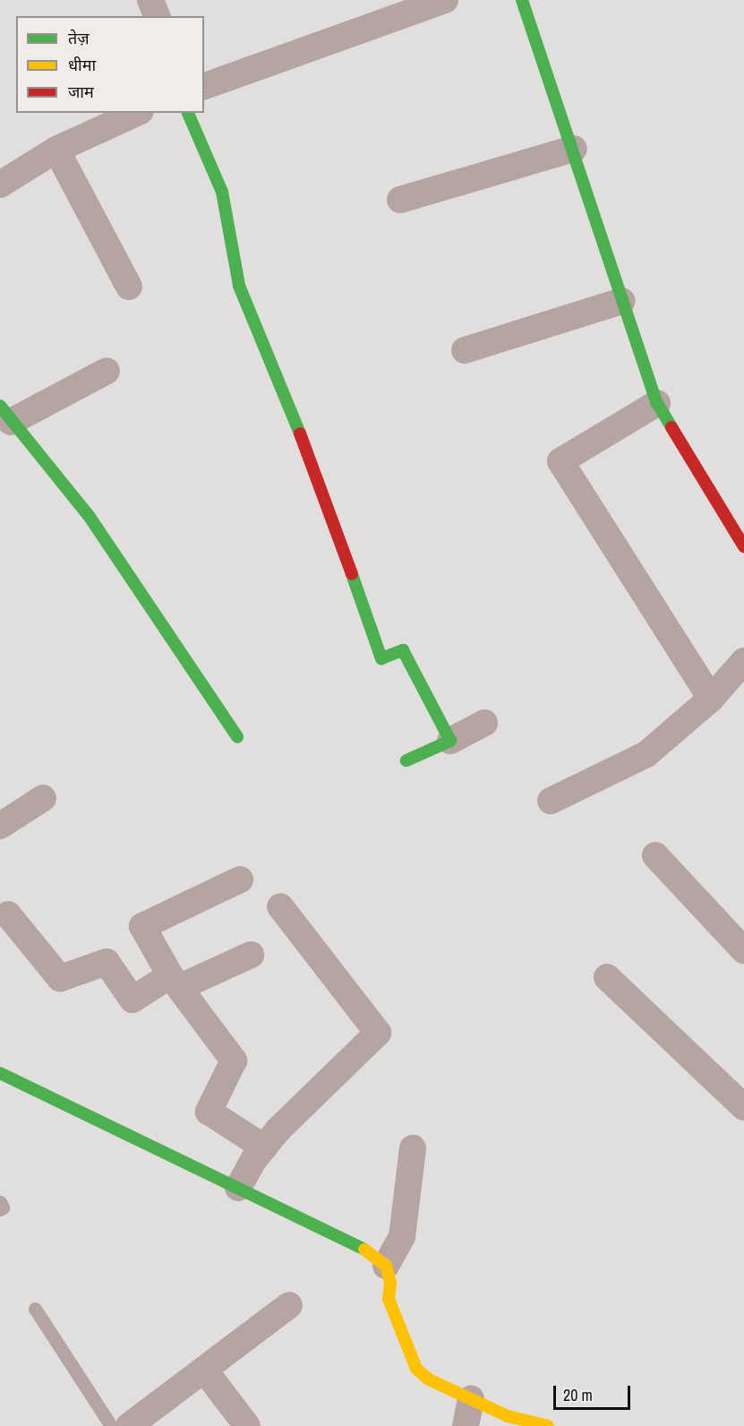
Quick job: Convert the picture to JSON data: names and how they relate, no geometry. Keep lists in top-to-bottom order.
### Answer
{
  "legend": ["तेज़", "धीमा", "जाम"],
  "scale_bar": "20 m"
}
